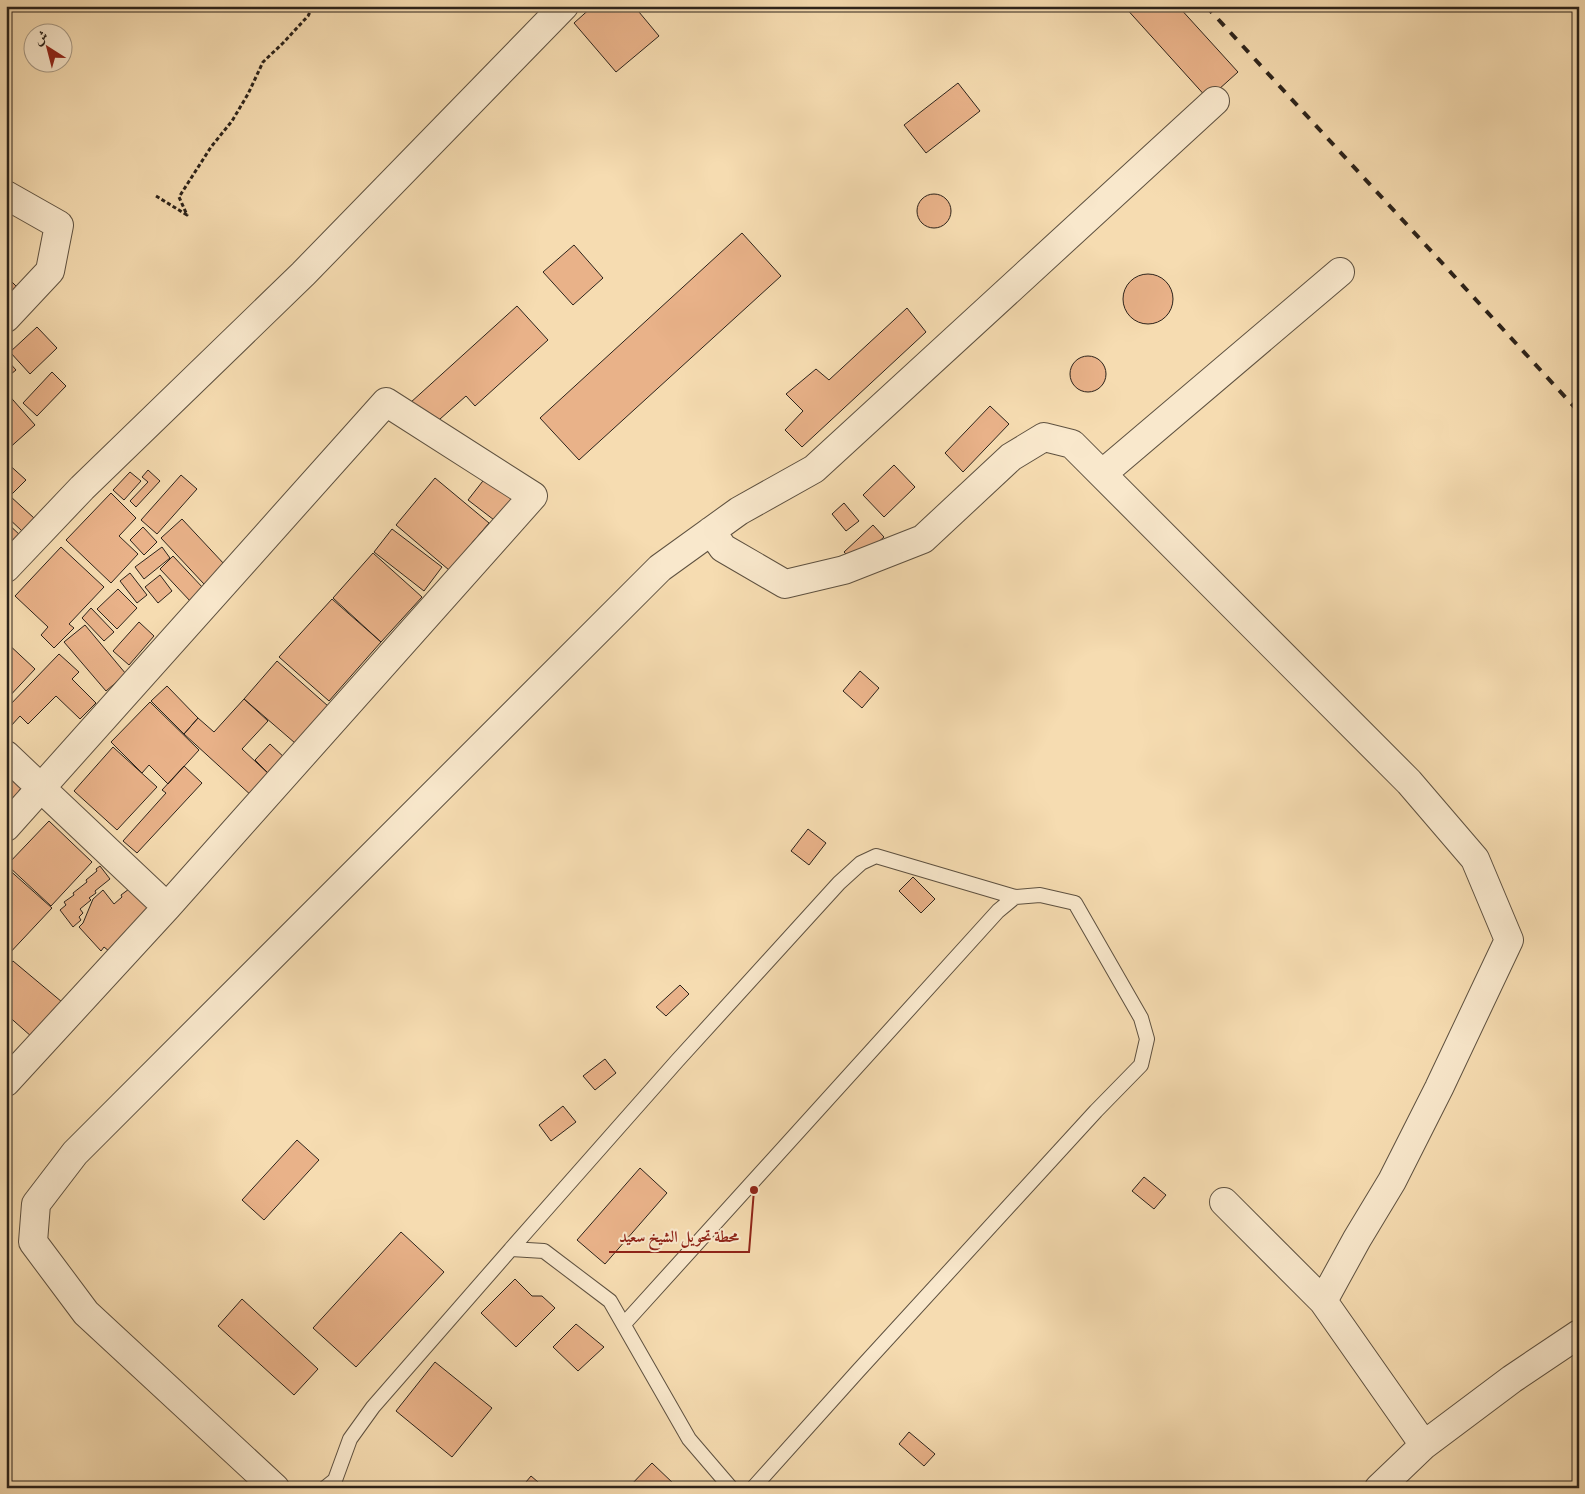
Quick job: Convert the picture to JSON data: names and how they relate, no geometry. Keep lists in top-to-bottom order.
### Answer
{
  "places": ["محطة تحويل الشيخ سعيد"],
  "north": "top left"
}
